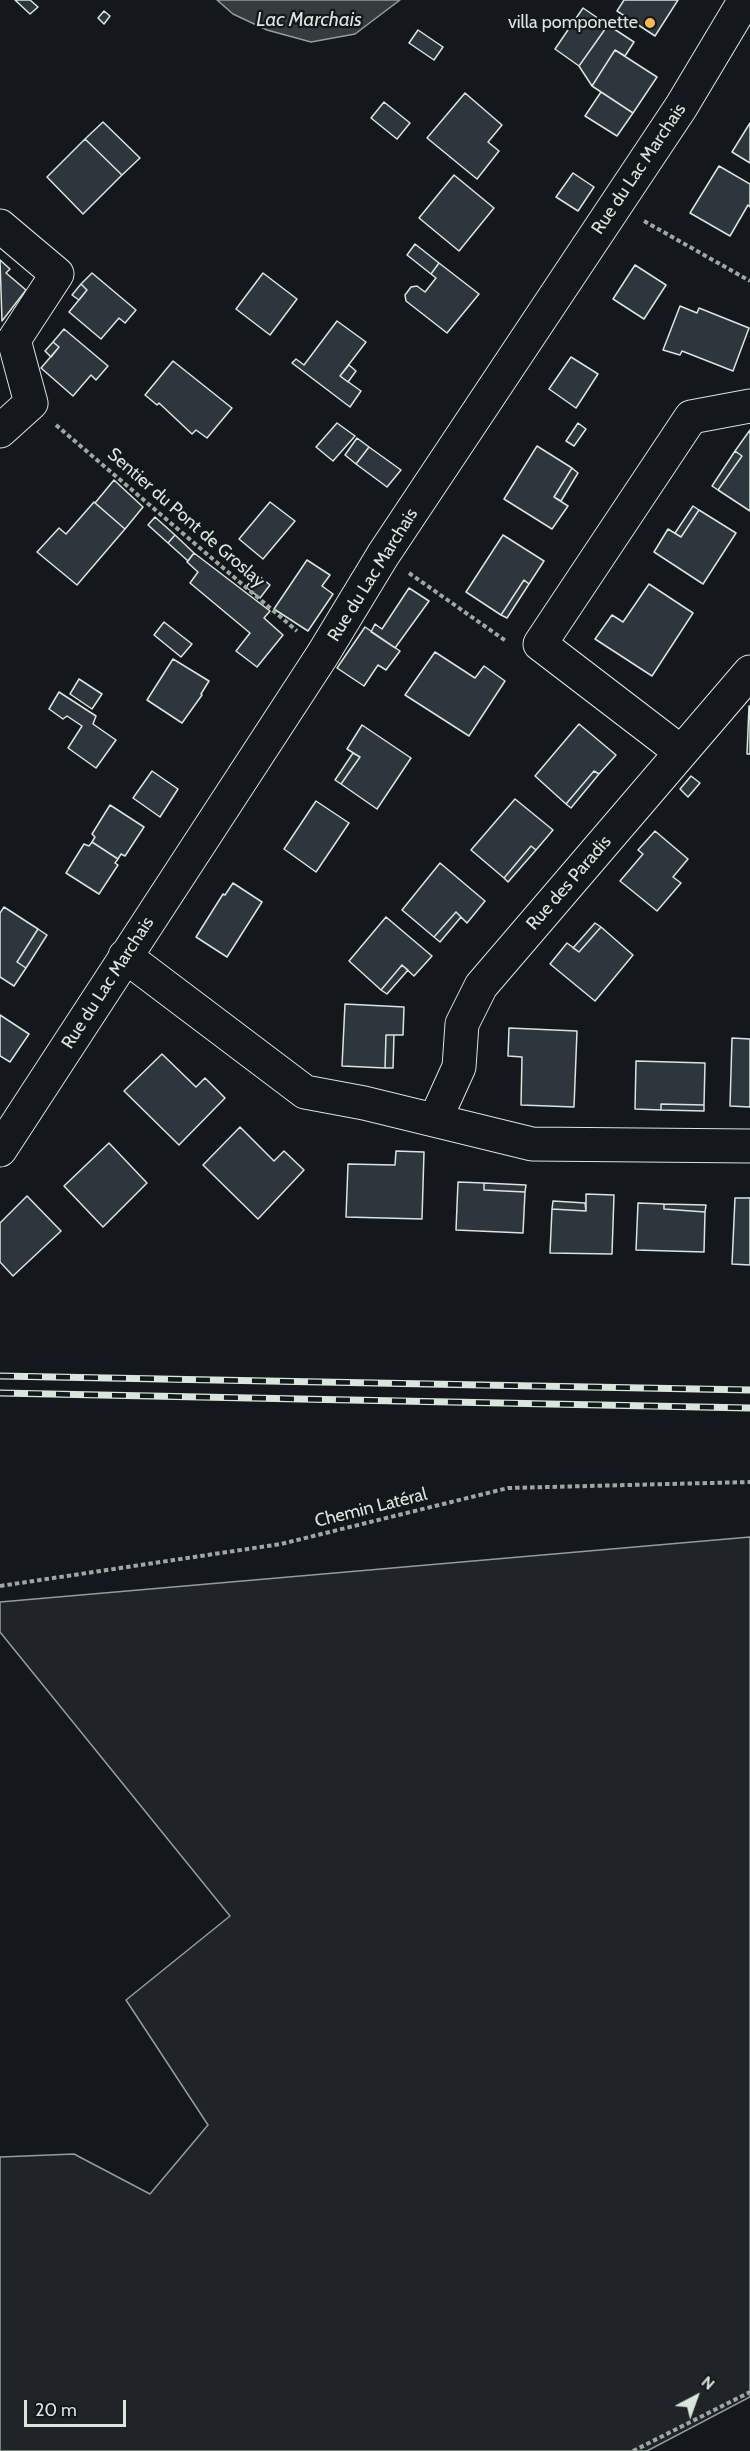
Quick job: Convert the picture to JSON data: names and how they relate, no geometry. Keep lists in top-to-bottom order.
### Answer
{
  "streets": {
    "street": ["Rue du Lac Marchais", "Rue des Paradis"],
    "path": ["Sentier du Pont de Groslay", "Chemin Latéral"]
  },
  "crossings": [
    ["Rue du Lac Marchais", "Sentier du Pont de Groslay"]
  ],
  "water": ["Lac Marchais"],
  "places": ["villa pomponette"],
  "scale_bar": "20 m",
  "north": "top right"
}
